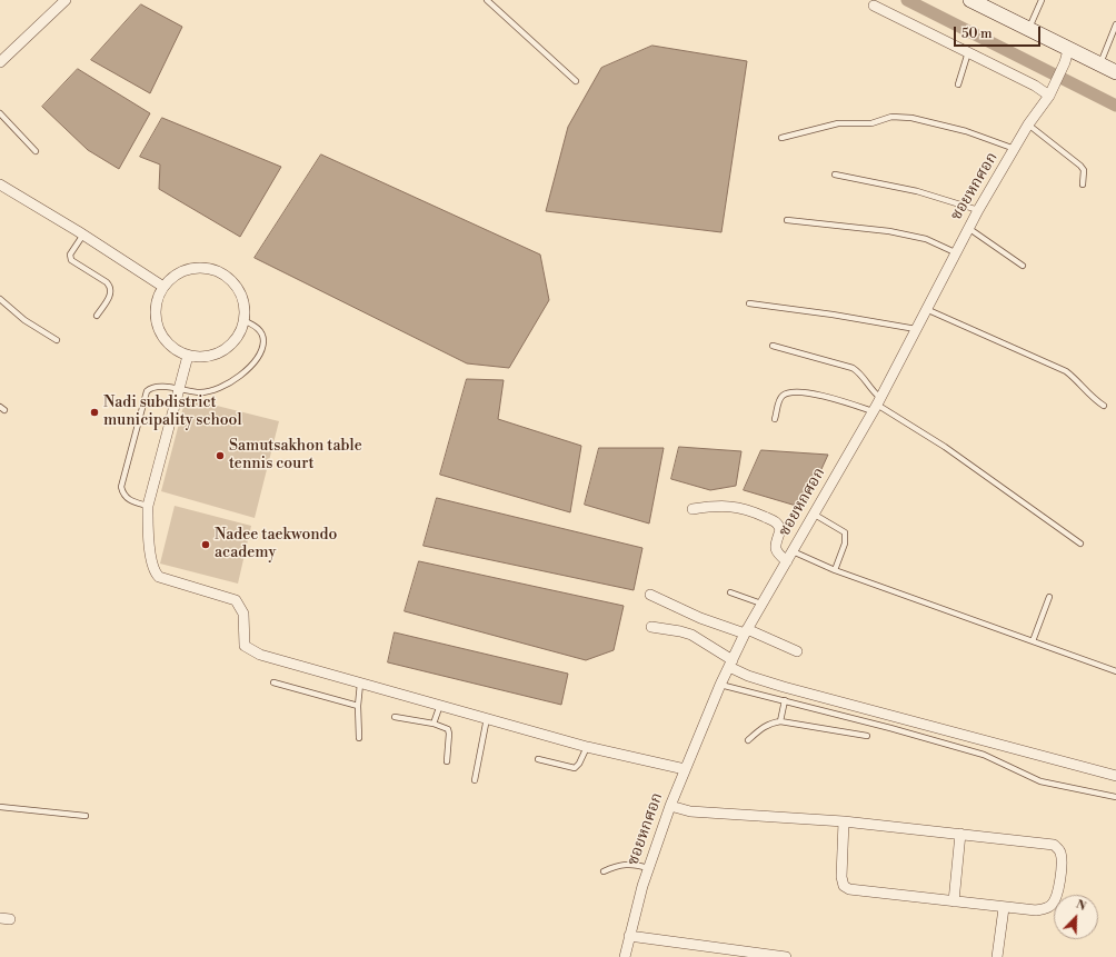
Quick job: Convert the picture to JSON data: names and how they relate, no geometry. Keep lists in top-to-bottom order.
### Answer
{
  "streets": {
    "street": ["ซอยหกศอก"]
  },
  "places": ["Nadi subdistrict municipality school", "Samutsakhon table tennis court", "Nadee taekwondo academy"],
  "scale_bar": "50 m",
  "north": "top right"
}
